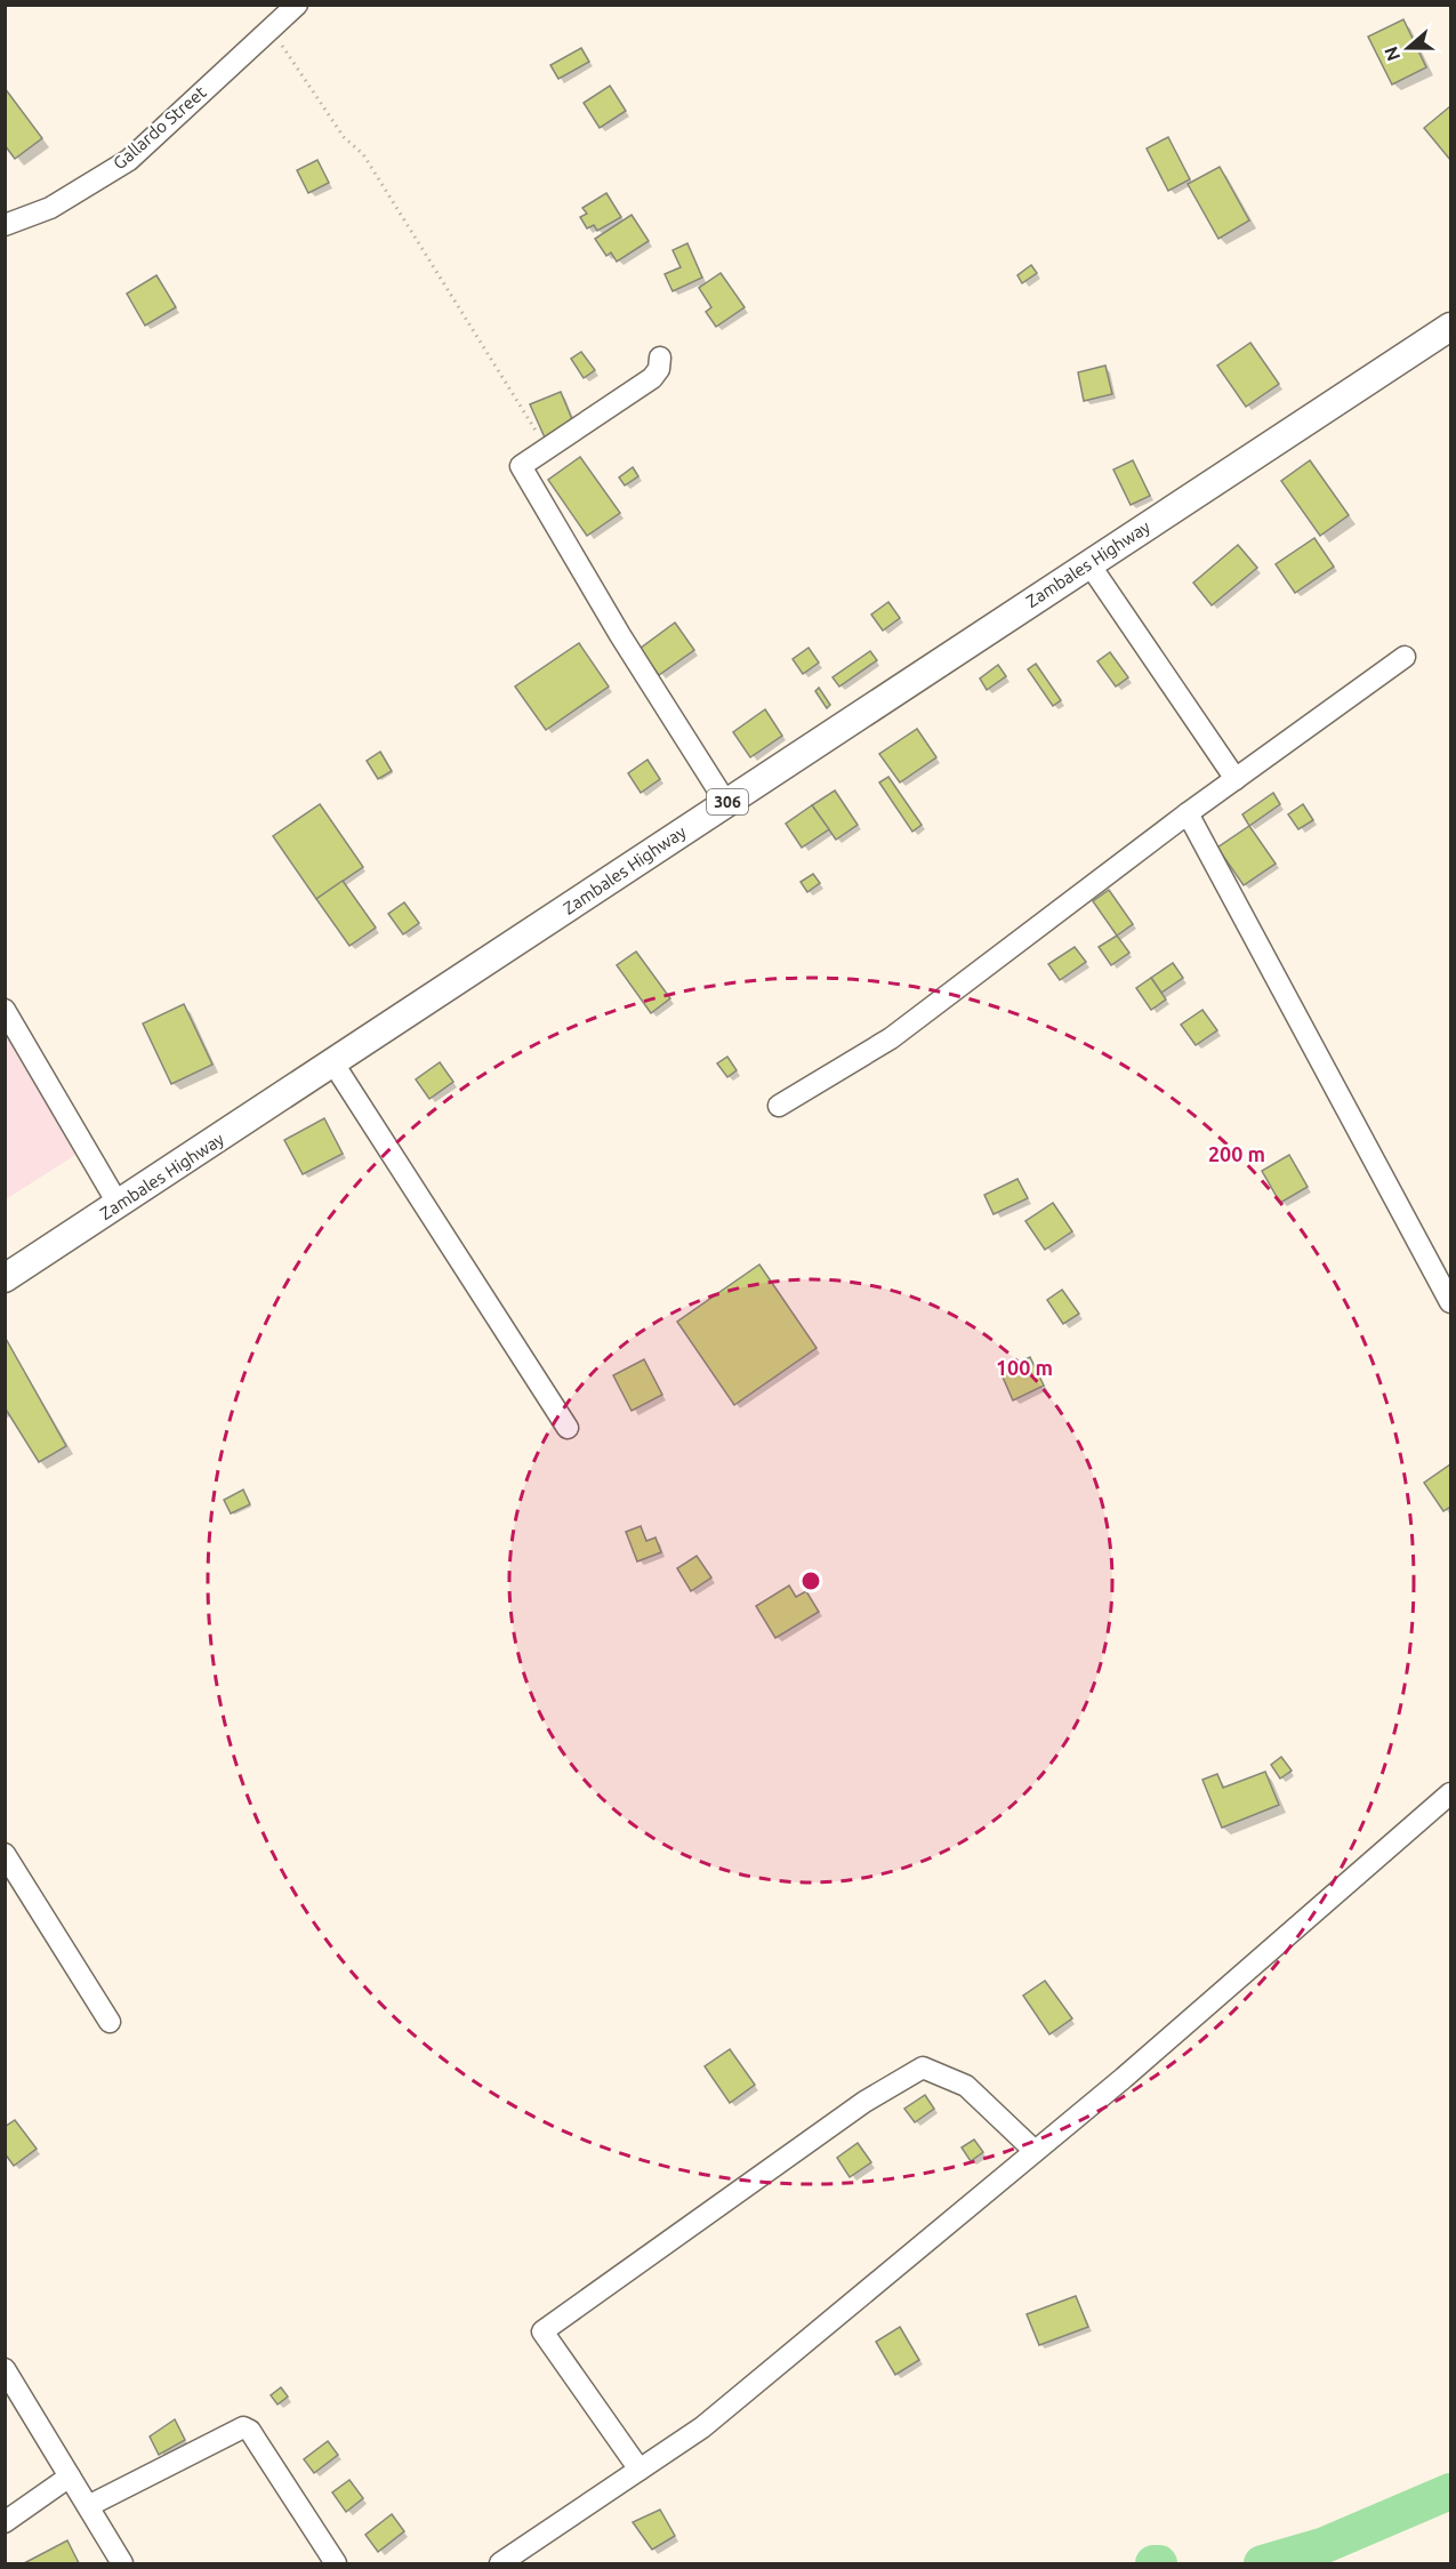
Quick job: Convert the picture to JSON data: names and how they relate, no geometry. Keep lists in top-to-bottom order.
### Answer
{
  "streets": {
    "main road": ["Zambales Highway", "306"],
    "street": ["Gallardo Street"]
  },
  "north": "left",
  "rings": ["200 m", "100 m"]
}
